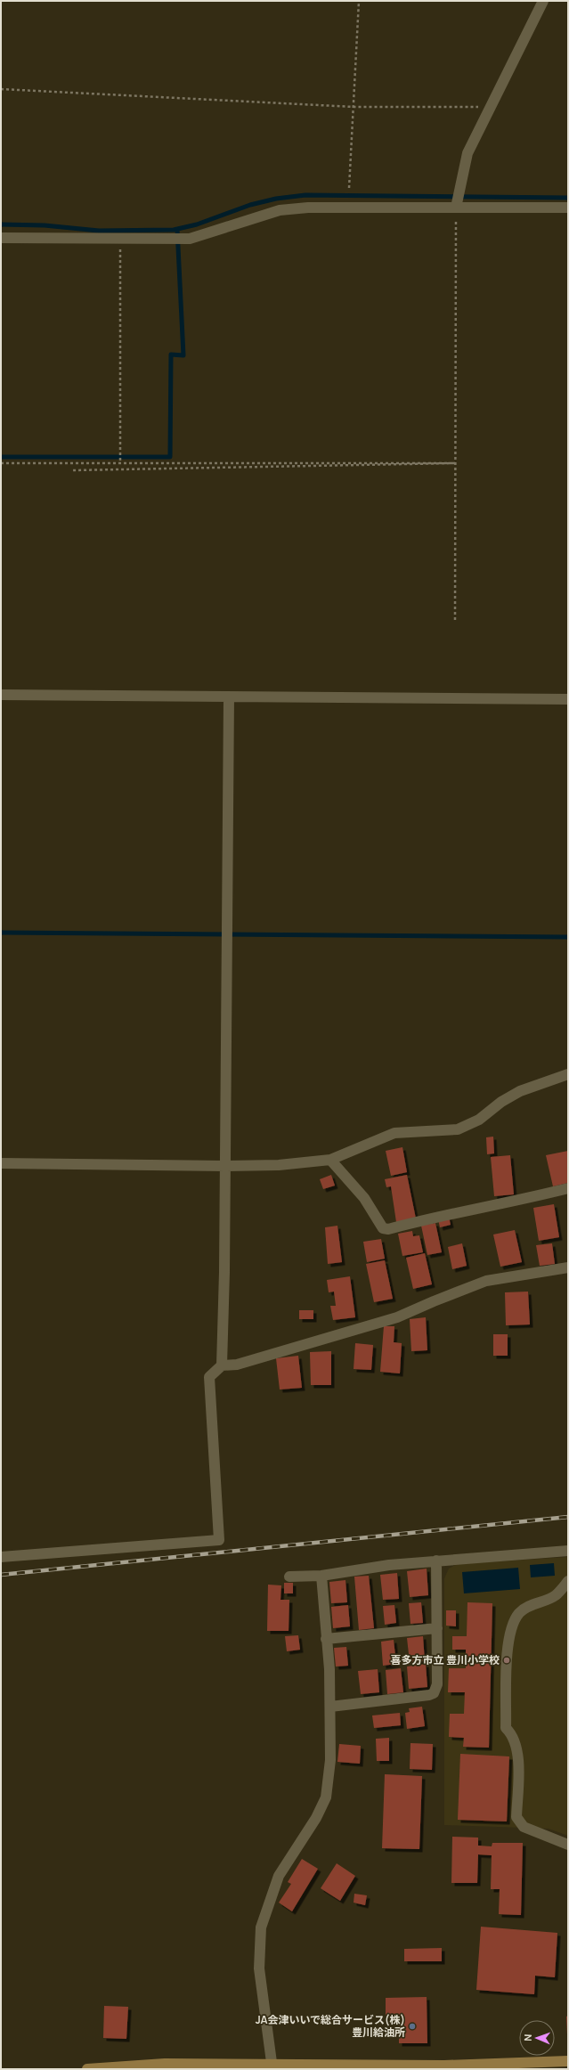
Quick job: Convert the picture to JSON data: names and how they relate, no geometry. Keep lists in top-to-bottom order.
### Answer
{
  "places": ["喜多方市立 豊川小学校", "JA会津いいで総合サービス(株) 豊川給油所"],
  "north": "left"
}
